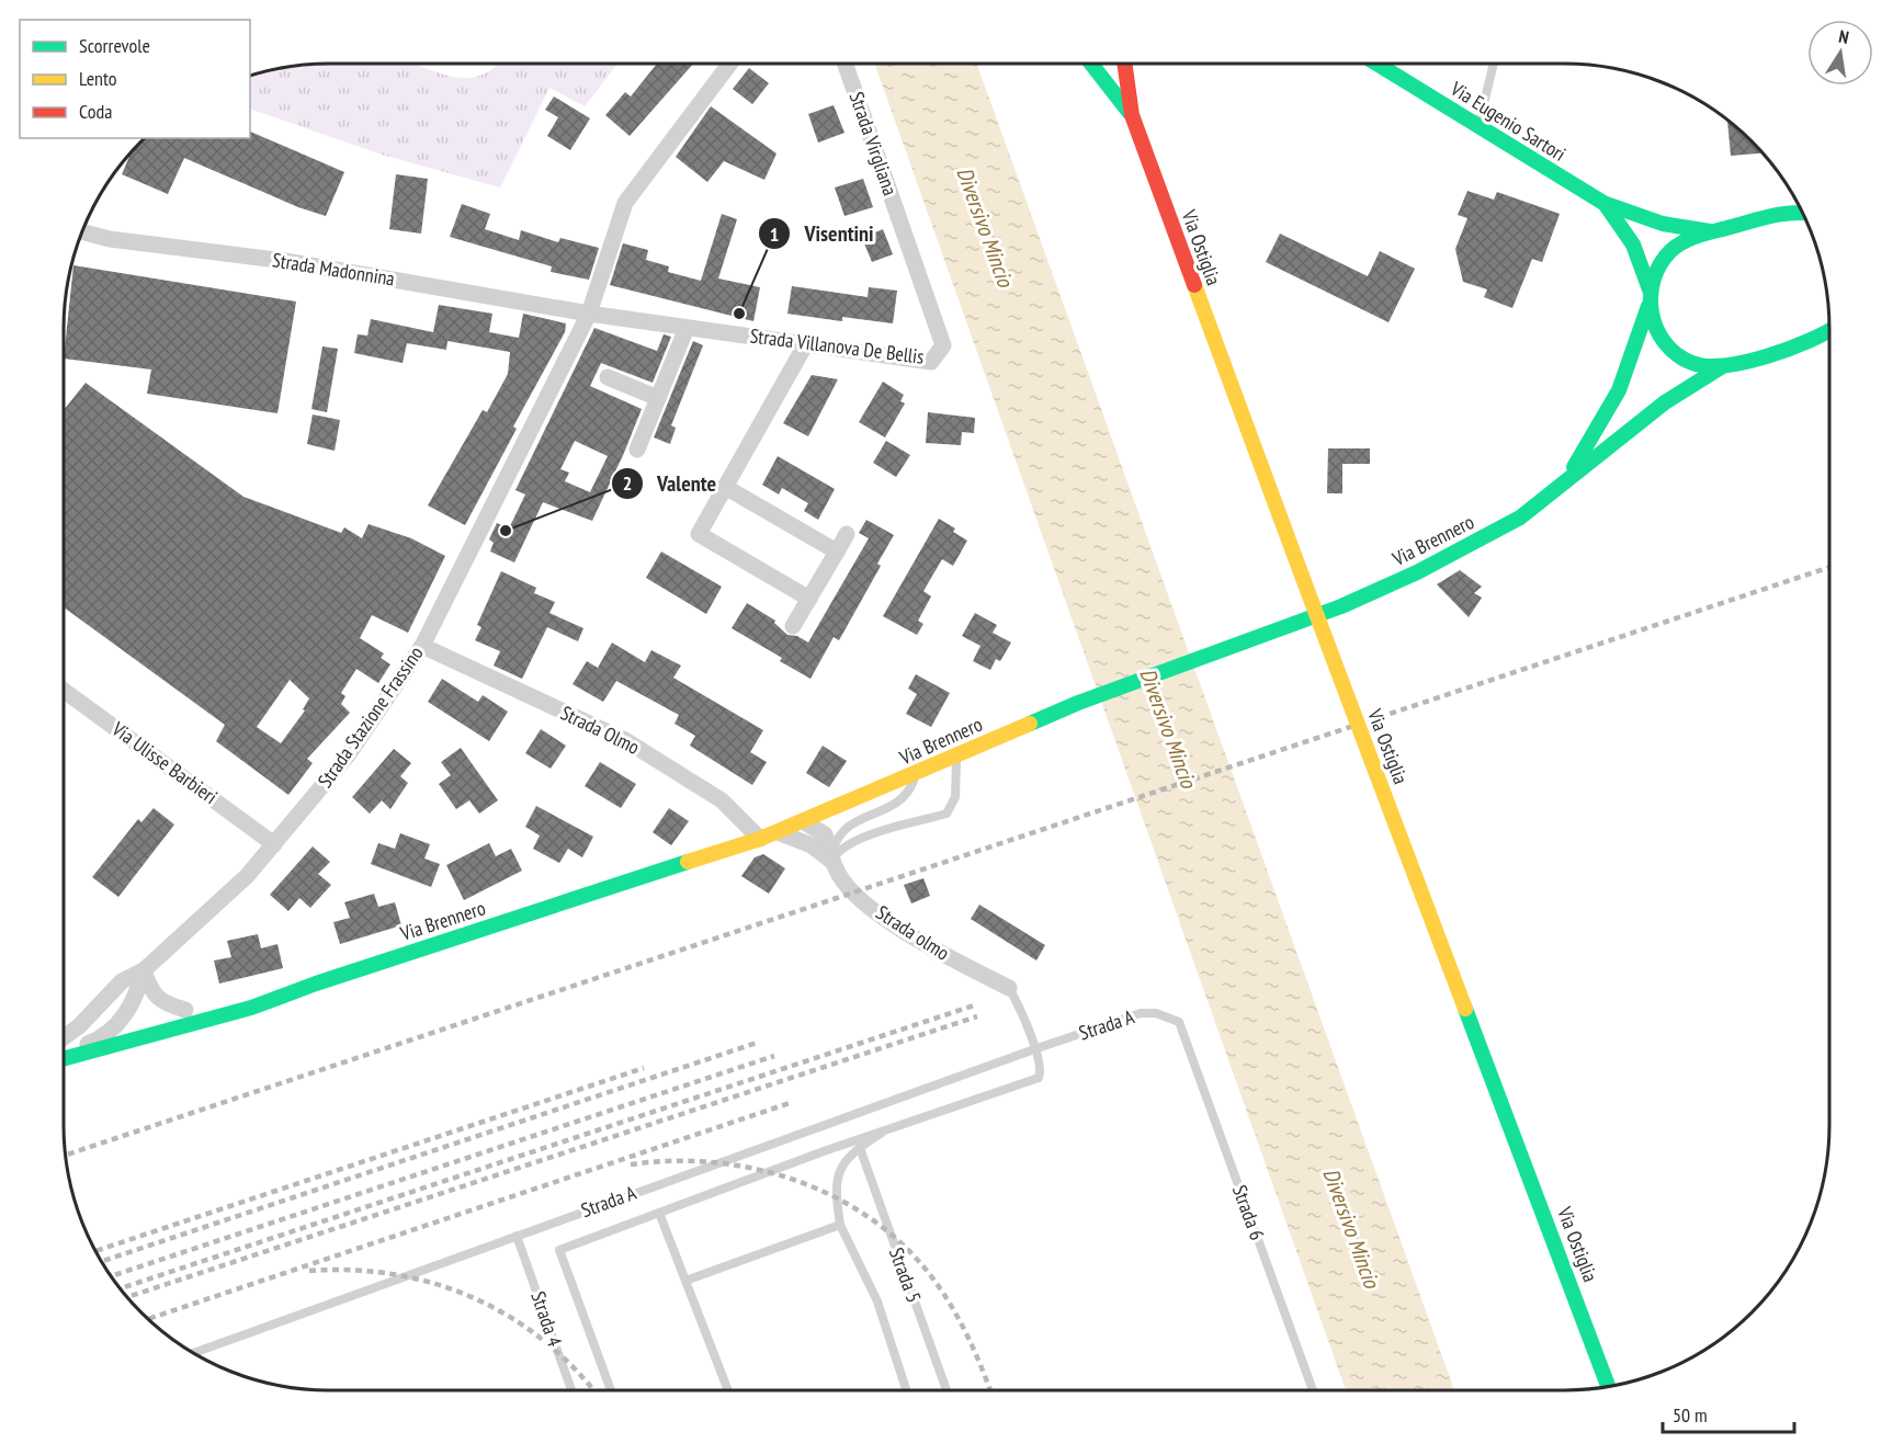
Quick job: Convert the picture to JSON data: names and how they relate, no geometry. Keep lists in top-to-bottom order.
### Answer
{
  "streets": {
    "main road": ["Via Eugenio Sartori", "Via Ostiglia", "Via Brennero"],
    "street": [
      "Strada Virgliana",
      "Strada Madonnina",
      "Strada Villanova De Bellis",
      "Strada Stazione Frassino",
      "Strada Olmo",
      "Via Ulisse Barbieri",
      "Strada olmo"
    ],
    "lane": [
      "Strada A",
      "Strada 6",
      "Strada 5",
      "Strada 4"
    ]
  },
  "crossings": [
    ["Via Eugenio Sartori", "Via Brennero"],
    ["Strada Virgliana", "Strada Villanova De Bellis"],
    ["Strada Madonnina", "Strada Villanova De Bellis"],
    ["Strada Madonnina", "Strada Stazione Frassino"],
    ["Strada Villanova De Bellis", "Strada Stazione Frassino"],
    ["Via Brennero", "Strada Olmo"],
    ["Via Brennero", "Strada olmo"],
    ["Strada Stazione Frassino", "Strada Olmo"],
    ["Strada Stazione Frassino", "Via Ulisse Barbieri"],
    ["Strada A", "Strada 6"],
    ["Strada A", "Strada 4"]
  ],
  "water": ["Diversivo Mincio"],
  "places": ["Visentini", "Valente"],
  "legend": ["Scorrevole", "Lento", "Coda"],
  "scale_bar": "50 m",
  "north": "top"
}
